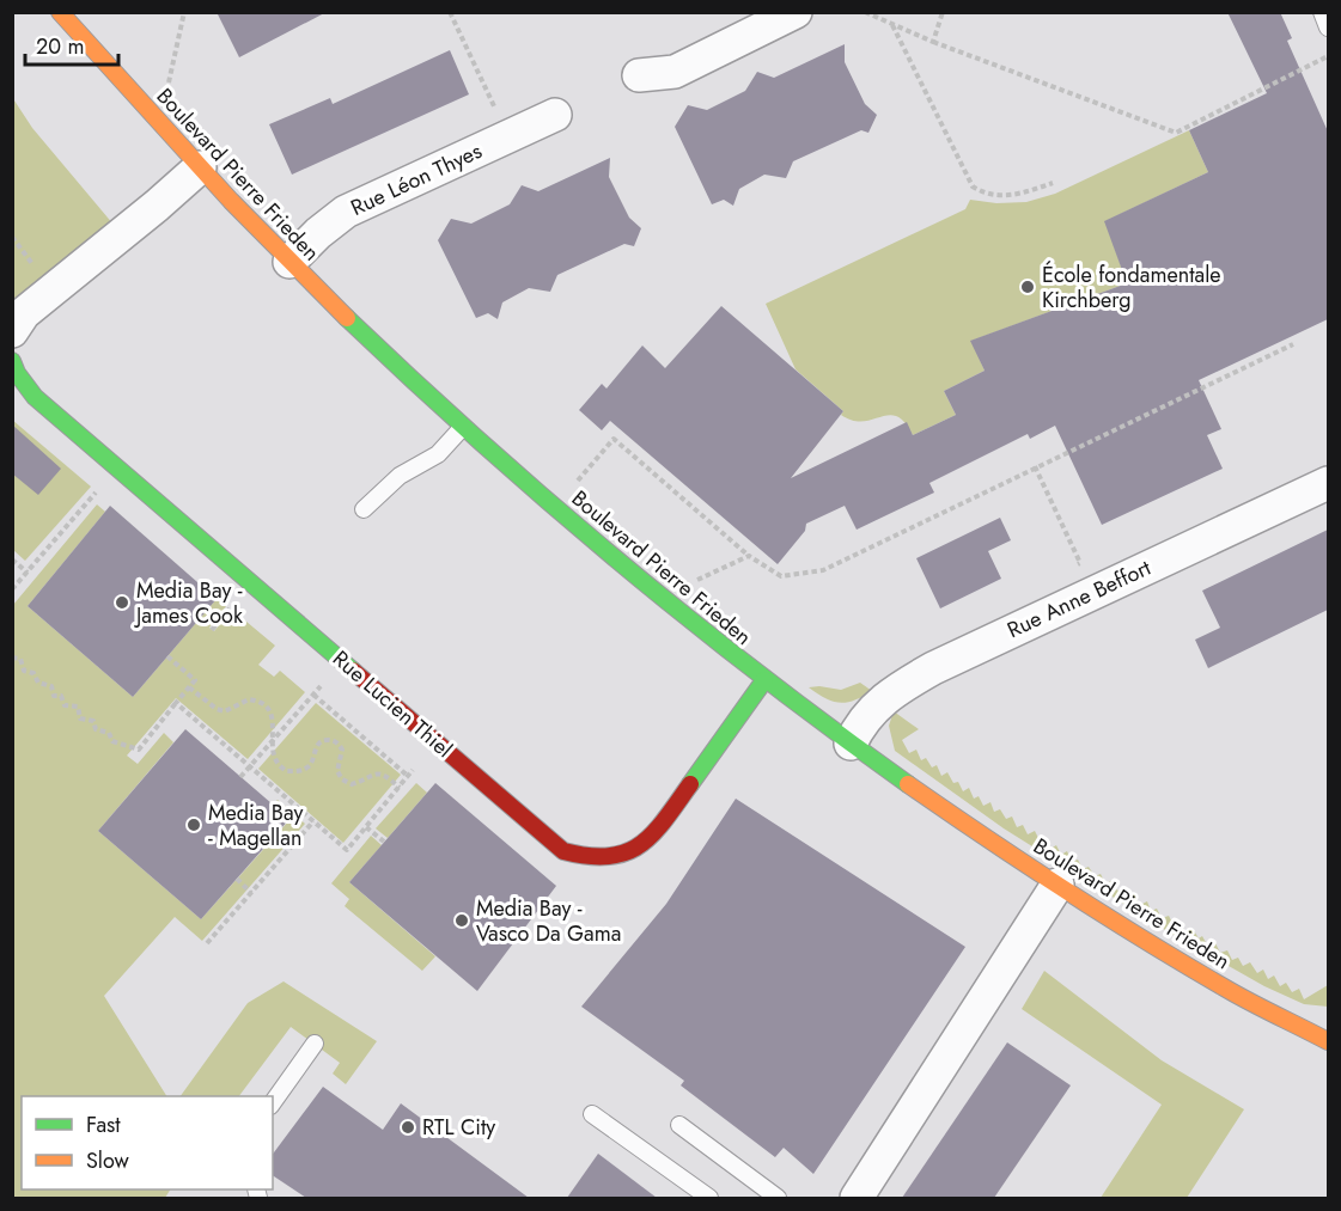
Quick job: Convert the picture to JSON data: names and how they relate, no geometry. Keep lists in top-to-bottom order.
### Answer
{
  "streets": {
    "main road": ["Boulevard Pierre Frieden", "Rue Lucien Thiel"],
    "street": ["Rue Léon Thyes", "Rue Anne Beffort"]
  },
  "crossings": [
    ["Boulevard Pierre Frieden", "Rue Léon Thyes"],
    ["Boulevard Pierre Frieden", "Rue Anne Beffort"],
    ["Boulevard Pierre Frieden", "Rue Lucien Thiel"]
  ],
  "places": [
    "École fondamentale Kirchberg",
    "Media Bay - James Cook",
    "Media Bay - Magellan",
    "Media Bay - Vasco Da Gama",
    "RTL City"
  ],
  "legend": ["Fast", "Slow"],
  "scale_bar": "20 m"
}
